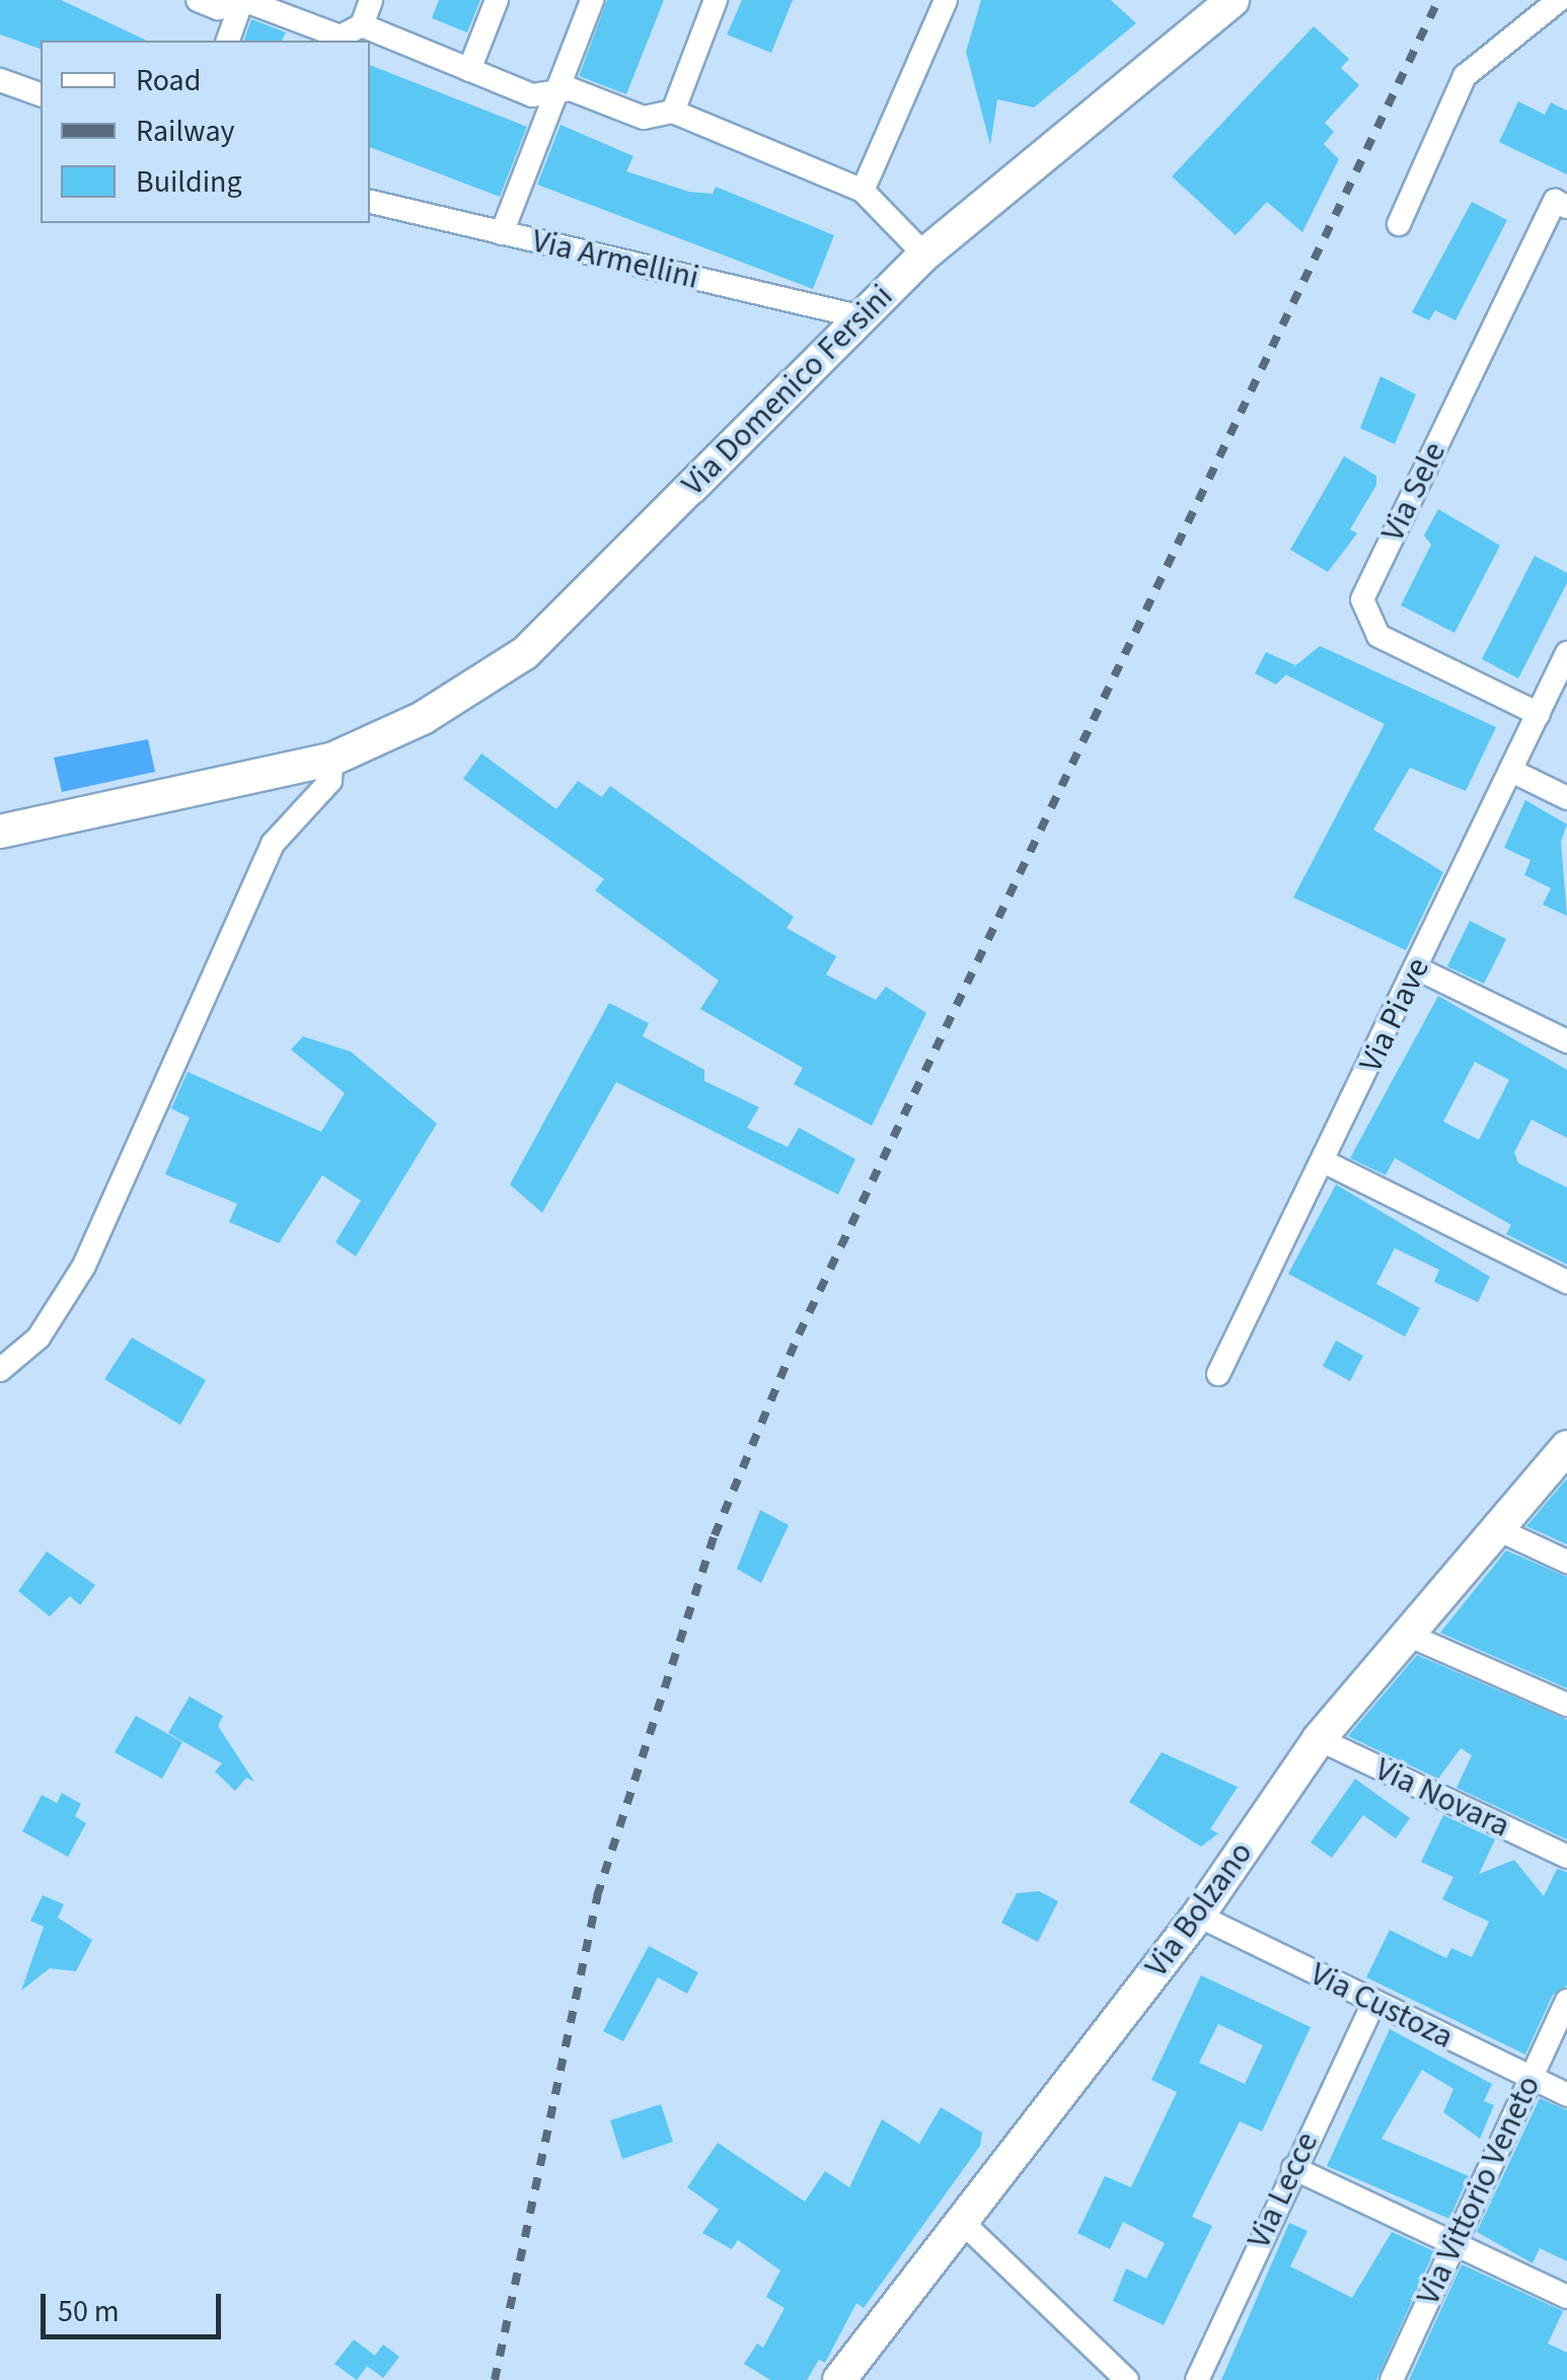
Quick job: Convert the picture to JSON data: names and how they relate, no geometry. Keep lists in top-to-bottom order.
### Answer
{
  "streets": {
    "main road": ["Via Domenico Fersini", "Via Bolzano"],
    "street": [
      "Via Armellini",
      "Via Sele",
      "Via Piave",
      "Via Novara",
      "Via Custoza",
      "Via Lecce",
      "Via Vittorio Veneto"
    ]
  },
  "crossings": [
    ["Via Armellini", "Via Domenico Fersini"],
    ["Via Sele", "Via Piave"],
    ["Via Novara", "Via Bolzano"],
    ["Via Bolzano", "Via Custoza"],
    ["Via Custoza", "Via Lecce"],
    ["Via Custoza", "Via Vittorio Veneto"]
  ],
  "legend": ["Road", "Railway", "Building"],
  "scale_bar": "50 m"
}
